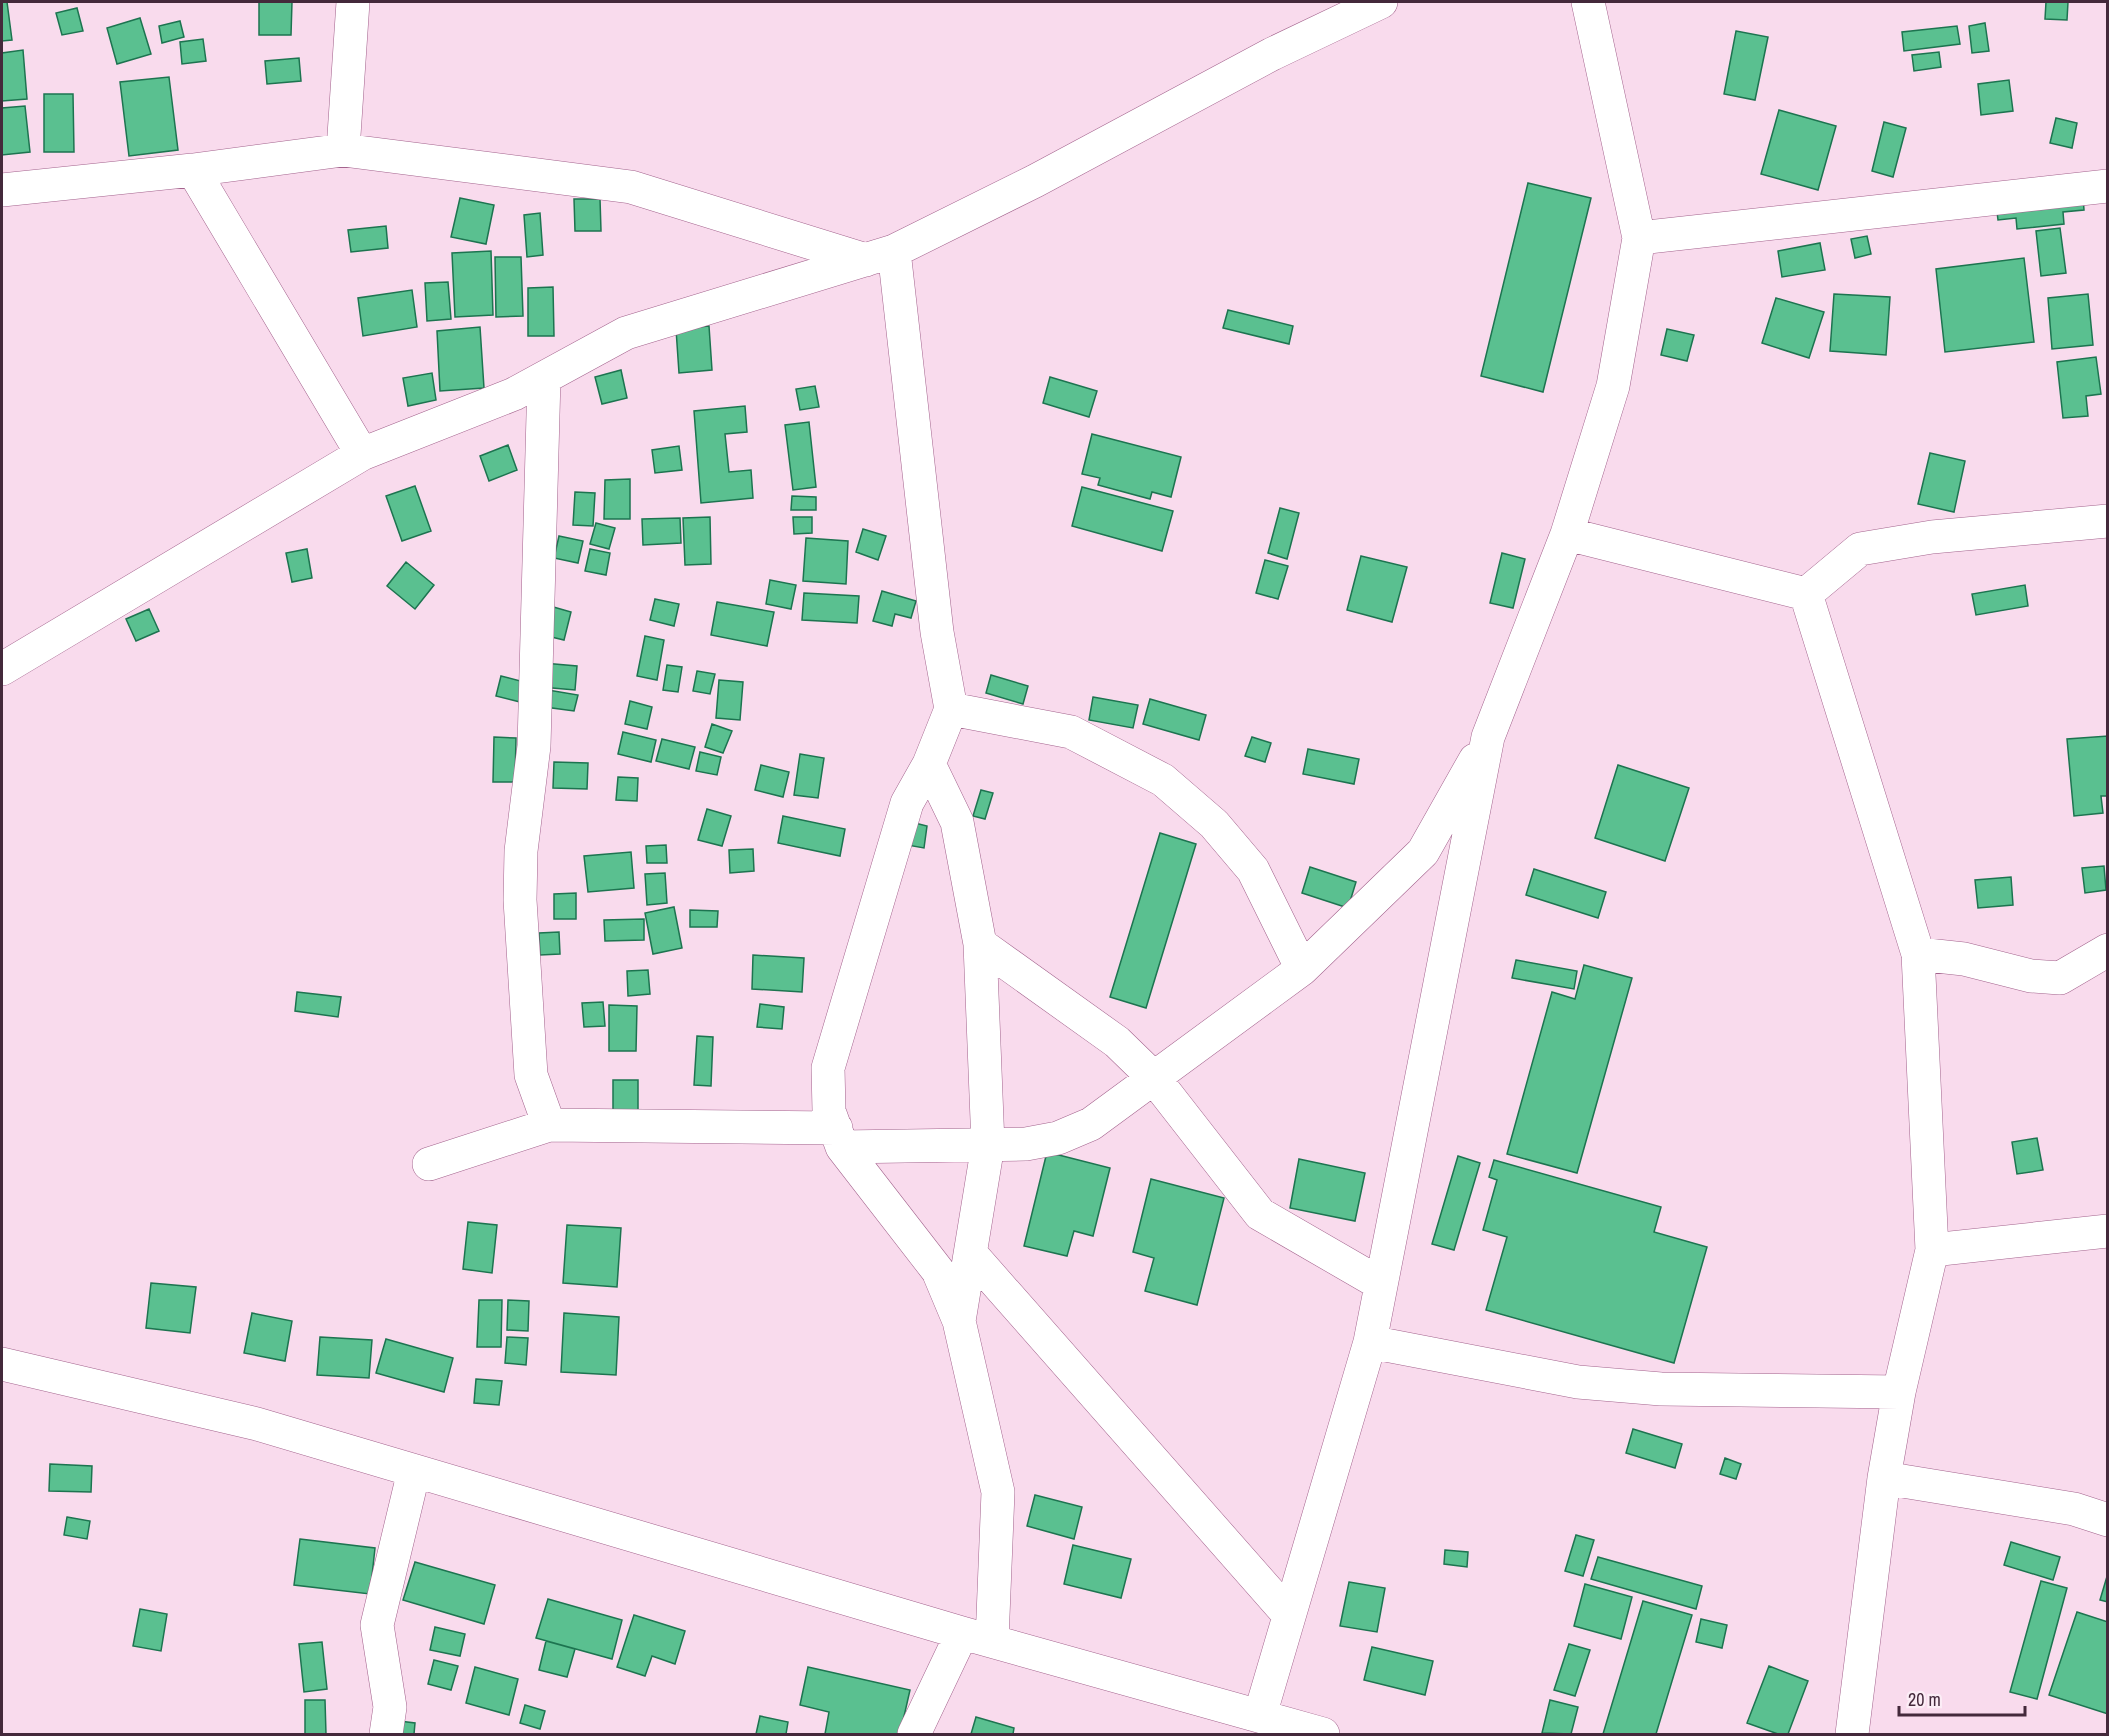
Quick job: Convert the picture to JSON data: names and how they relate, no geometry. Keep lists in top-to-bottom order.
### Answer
{
  "scale_bar": "20 m"
}
